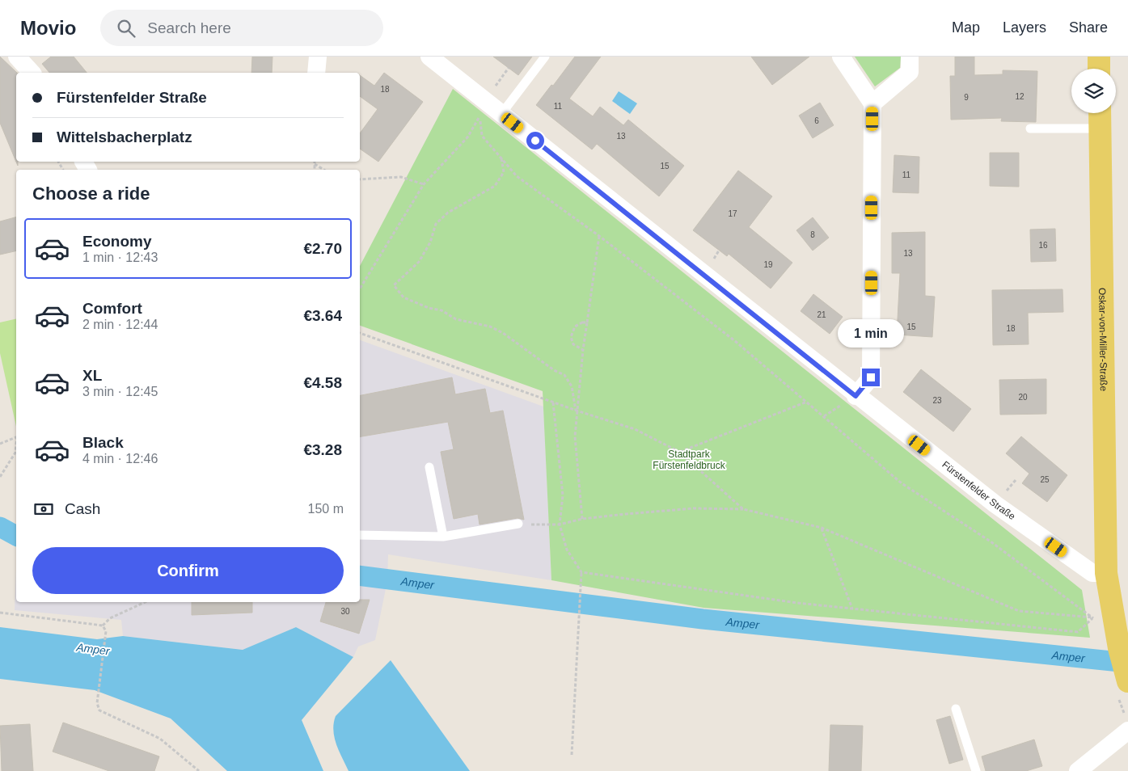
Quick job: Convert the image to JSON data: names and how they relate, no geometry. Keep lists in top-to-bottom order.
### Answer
{
  "streets": {
    "main road": ["Oskar-von-Miller-Straße"],
    "street": ["Fürstenfelder Straße"]
  },
  "crossings": [
    ["Oskar-von-Miller-Straße", "Fürstenfelder Straße"]
  ],
  "water": ["Amper"],
  "parks": ["Stadtpark Fürstenfeldbruck"],
  "house_numbers": [
    "18",
    "12",
    "9",
    "11",
    "6",
    "13",
    "15",
    "11",
    "17",
    "8",
    "16",
    "13",
    "19",
    "21",
    "15",
    "18",
    "20",
    "23",
    "25",
    "30"
  ],
  "page": {
    "header": "Movio",
    "search": "Search here",
    "nav": ["Map", "Layers", "Share"],
    "banner": ["Fürstenfelder Straße", "Wittelsbacherplatz"],
    "heading": "Choose a ride",
    "list": [
      {
        "name": "Economy",
        "note": "1 min · 12:43",
        "value": "€2.70"
      },
      {
        "name": "Comfort",
        "note": "2 min · 12:44",
        "value": "€3.64"
      },
      {
        "name": "XL",
        "note": "3 min · 12:45",
        "value": "€4.58"
      },
      {
        "name": "Black",
        "note": "4 min · 12:46",
        "value": "€3.28"
      }
    ],
    "bubble": "1 min",
    "pay": ["Cash", "150 m"],
    "buttons": "Confirm"
  }
}
